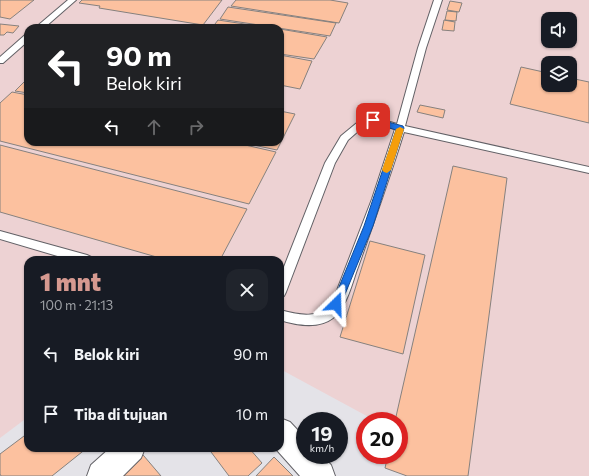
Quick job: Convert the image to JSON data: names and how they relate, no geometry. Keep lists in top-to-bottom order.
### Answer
{
  "page": {
    "turn": ["90 m", "Belok kiri"],
    "heading": ["1 mnt", "100 m · 21:13"],
    "list": [
      {
        "name": "Belok kiri",
        "value": "90 m"
      },
      {
        "name": "Tiba di tujuan",
        "value": "10 m"
      }
    ],
    "speed": "19 km/h",
    "limit": "20"
  }
}
